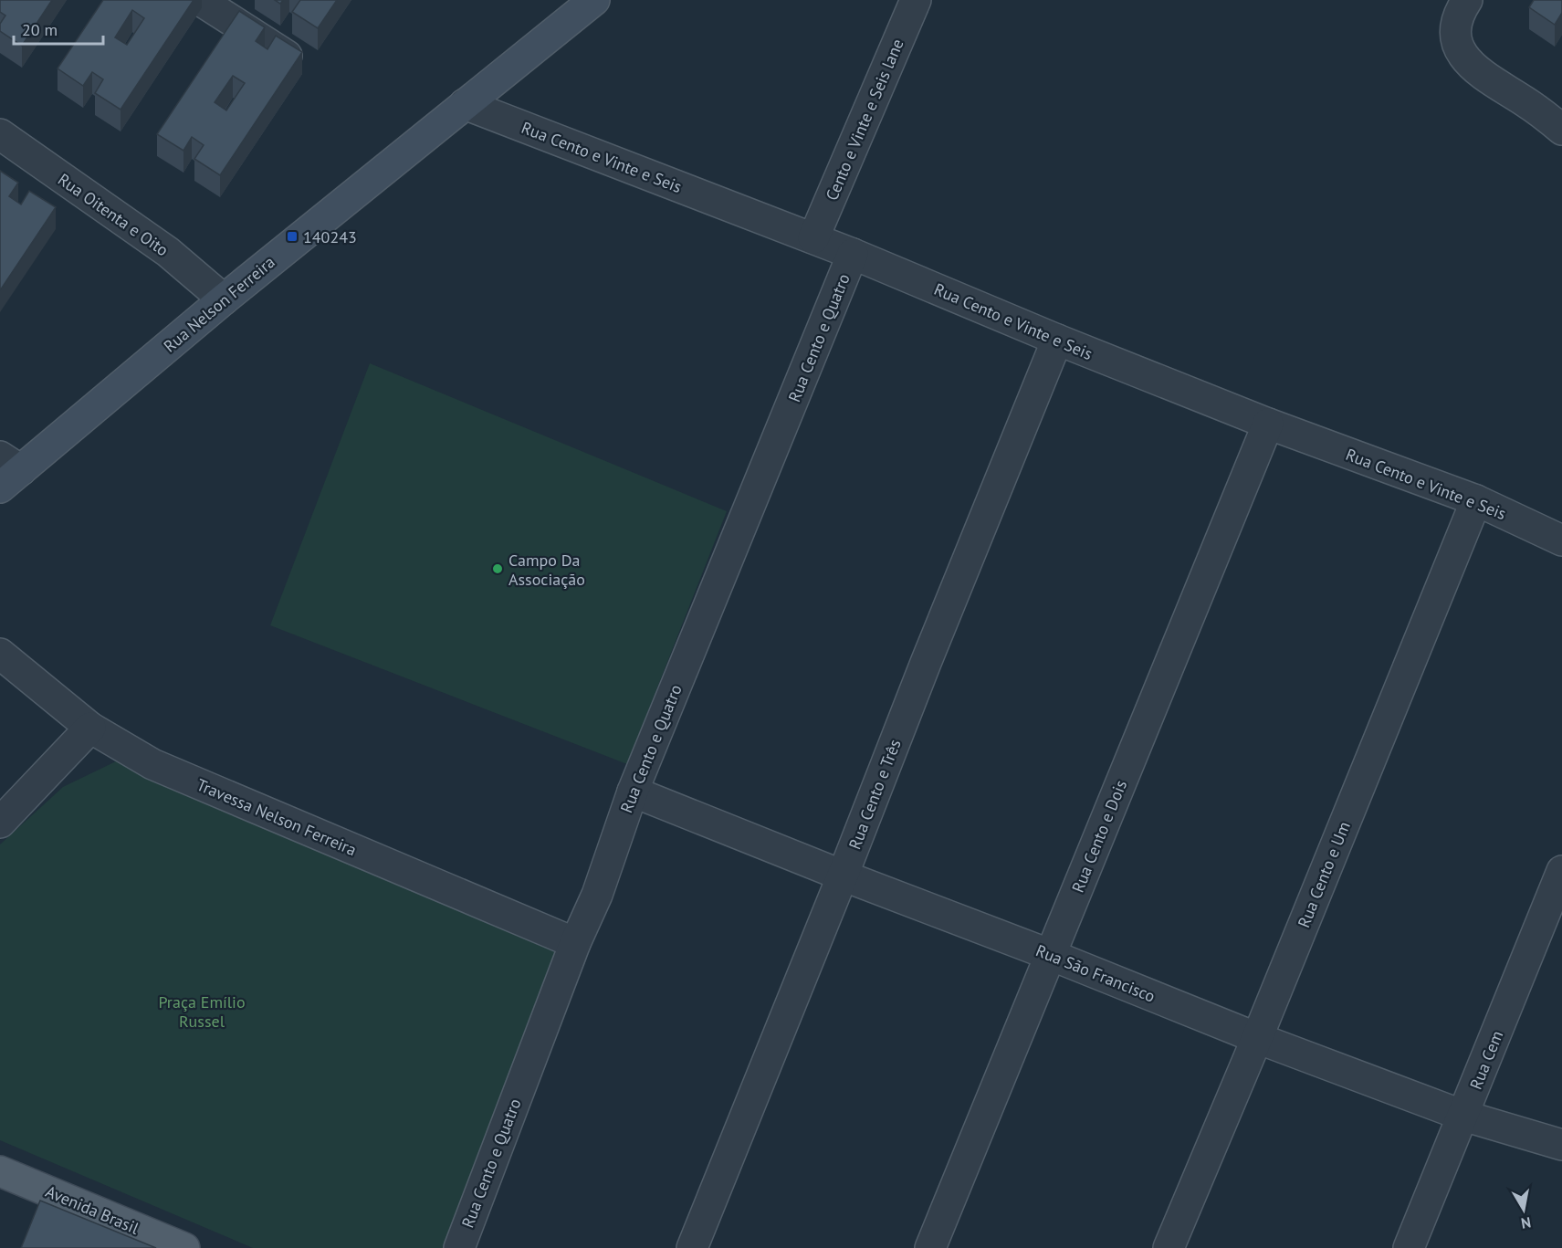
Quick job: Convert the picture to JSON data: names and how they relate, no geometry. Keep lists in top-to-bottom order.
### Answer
{
  "streets": {
    "main road": ["Rua Nelson Ferreira", "Avenida Brasil"],
    "street": [
      "Cento e Vinte e Seis lane",
      "Rua Cento e Vinte e Seis",
      "Rua Oitenta e Oito",
      "Rua Cento e Quatro",
      "Rua Cento e Três",
      "Travessa Nelson Ferreira",
      "Rua Cento e Dois",
      "Rua Cento e Um",
      "Rua São Francisco",
      "Rua Cem"
    ]
  },
  "crossings": [
    ["Cento e Vinte e Seis lane", "Rua Cento e Vinte e Seis"],
    ["Rua Cento e Vinte e Seis", "Rua Nelson Ferreira"],
    ["Rua Cento e Vinte e Seis", "Rua Cento e Quatro"],
    ["Rua Cento e Vinte e Seis", "Rua Cento e Três"],
    ["Rua Cento e Vinte e Seis", "Rua Cento e Dois"],
    ["Rua Cento e Vinte e Seis", "Rua Cento e Um"],
    ["Rua Oitenta e Oito", "Rua Nelson Ferreira"],
    ["Rua Cento e Quatro", "Travessa Nelson Ferreira"],
    ["Rua Cento e Quatro", "Rua São Francisco"],
    ["Rua Cento e Três", "Rua São Francisco"],
    ["Rua Cento e Dois", "Rua São Francisco"],
    ["Rua Cento e Um", "Rua São Francisco"],
    ["Rua São Francisco", "Rua Cem"]
  ],
  "parks": ["Praça Emílio Russel"],
  "places": {
    "transit": ["140243"],
    "other": ["Campo Da Associação"]
  },
  "scale_bar": "20 m",
  "north": "bottom"
}
